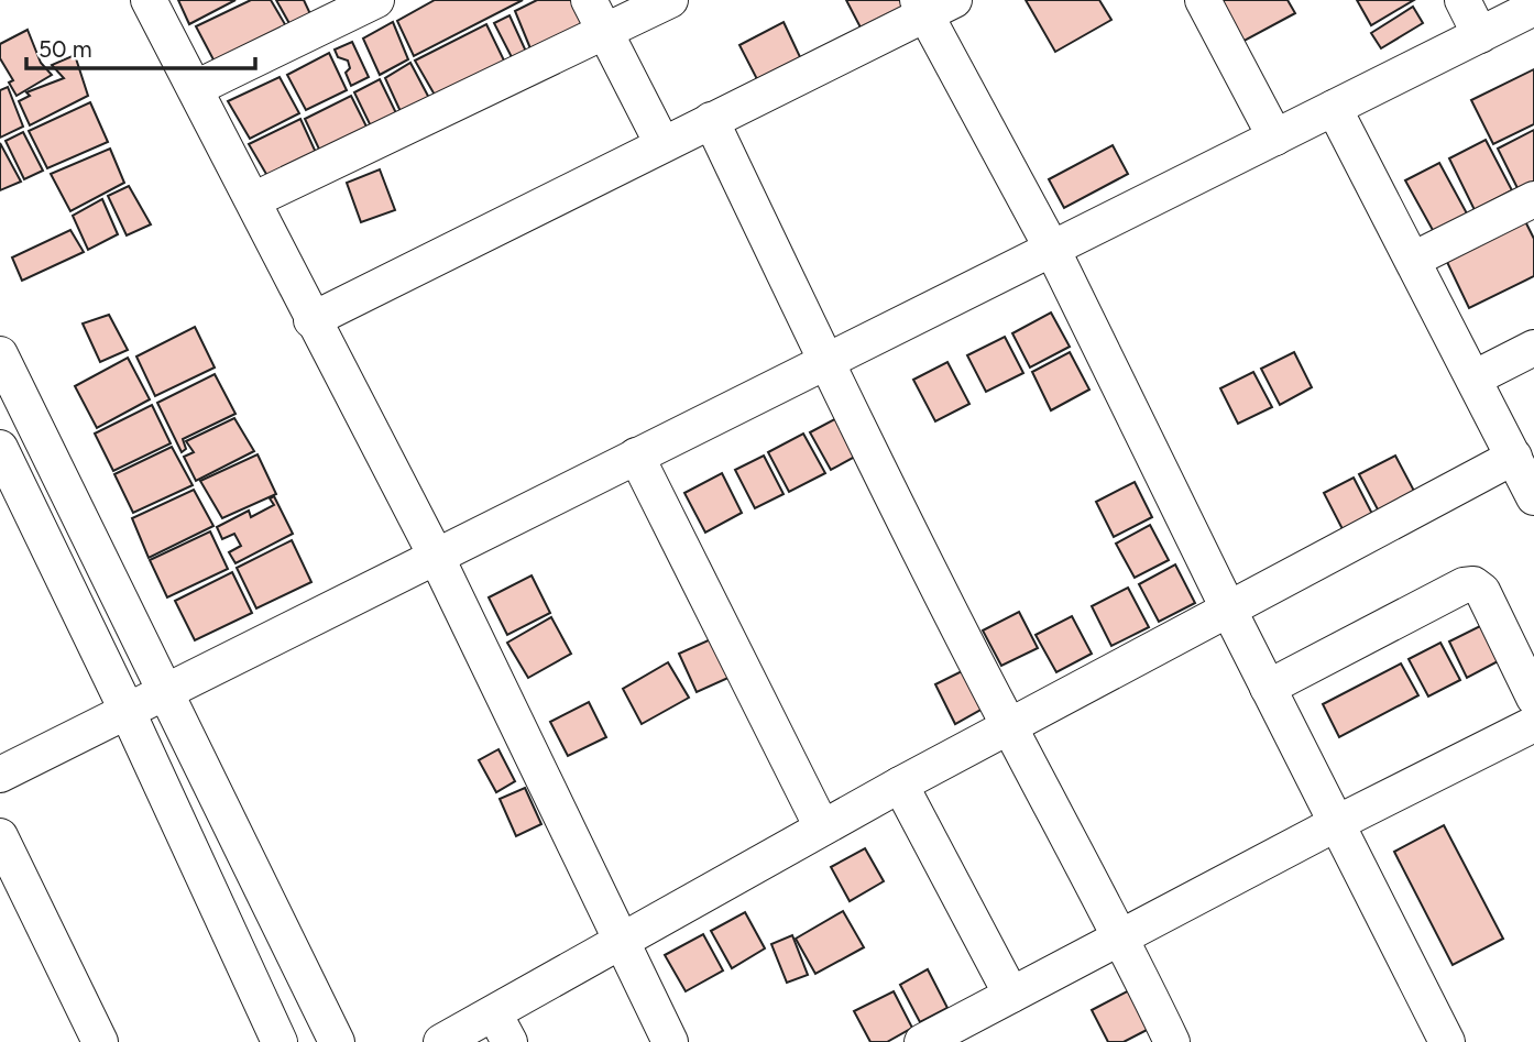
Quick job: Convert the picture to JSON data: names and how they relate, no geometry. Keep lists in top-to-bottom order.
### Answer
{
  "scale_bar": "50 m"
}
